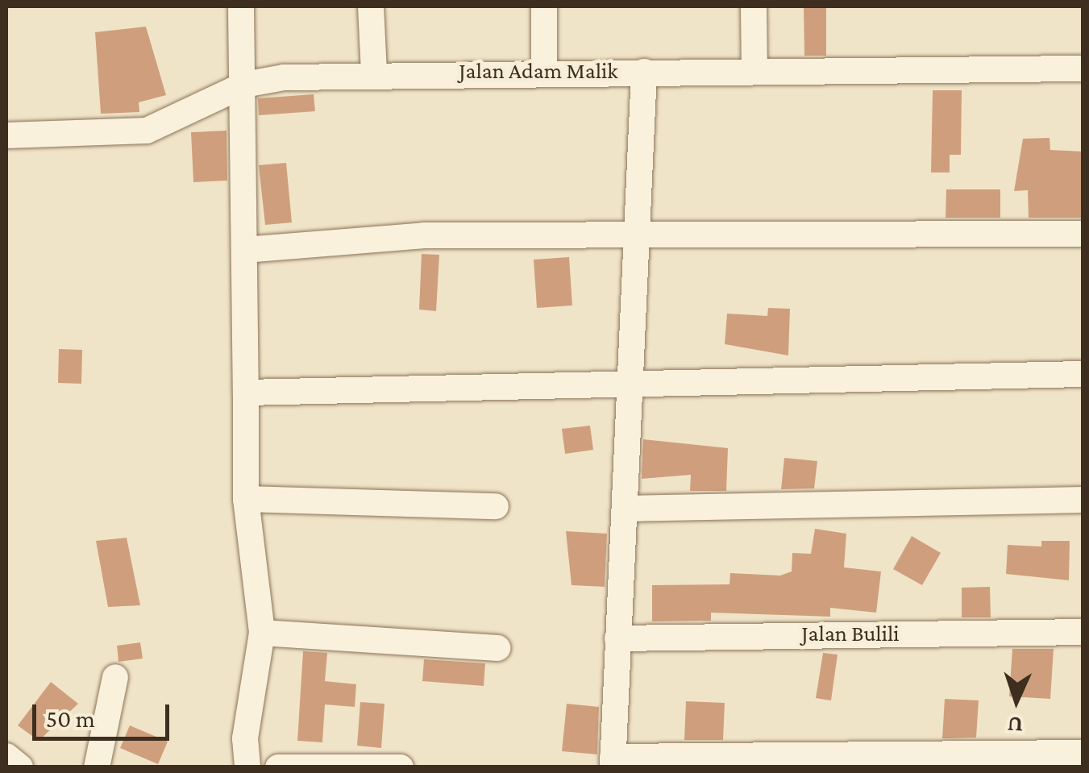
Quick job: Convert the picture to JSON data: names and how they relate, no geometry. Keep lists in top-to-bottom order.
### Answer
{
  "streets": {
    "street": ["Jalan Adam Malik", "Jalan Bulili"]
  },
  "scale_bar": "50 m",
  "north": "bottom"
}
